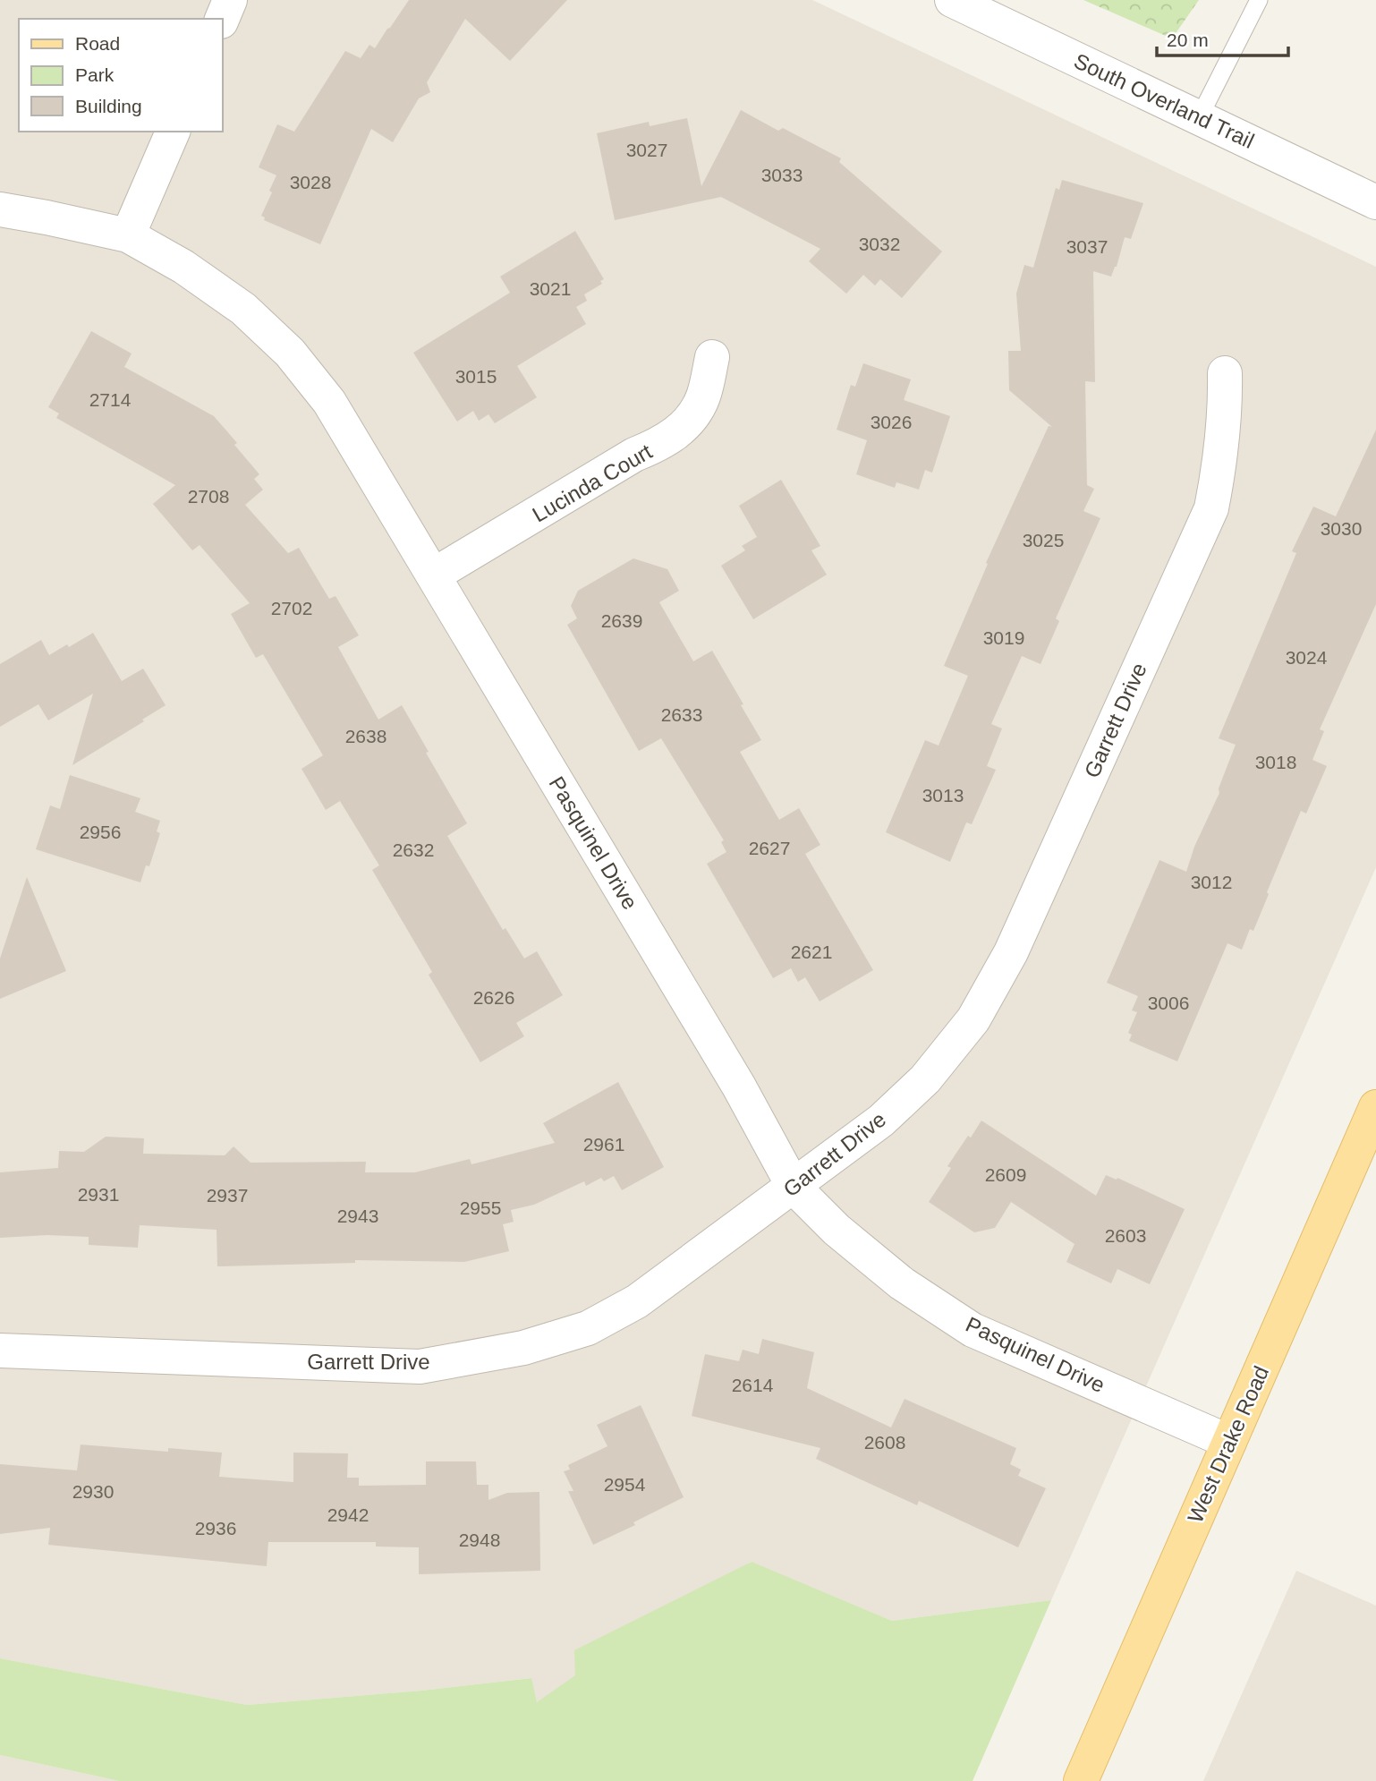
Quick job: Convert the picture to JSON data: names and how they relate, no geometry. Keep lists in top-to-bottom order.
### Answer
{
  "streets": {
    "main road": ["West Drake Road"],
    "street": [
      "South Overland Trail",
      "Lucinda Court",
      "Garrett Drive",
      "Pasquinel Drive"
    ]
  },
  "crossings": [
    ["Lucinda Court", "Pasquinel Drive"],
    ["Garrett Drive", "Pasquinel Drive"],
    ["Pasquinel Drive", "West Drake Road"]
  ],
  "house_numbers": [
    "3027",
    "3033",
    "3028",
    "3032",
    "3037",
    "3021",
    "3015",
    "2714",
    "3026",
    "2708",
    "3030",
    "3025",
    "2702",
    "2639",
    "3019",
    "3024",
    "2633",
    "2638",
    "3018",
    "3013",
    "2956",
    "2627",
    "2632",
    "3012",
    "2621",
    "2626",
    "3006",
    "2961",
    "2609",
    "2931",
    "2937",
    "2955",
    "2943",
    "2603",
    "2614",
    "2608",
    "2954",
    "2930",
    "2942",
    "2936",
    "2948"
  ],
  "legend": ["Road", "Park", "Building"],
  "scale_bar": "20 m"
}
